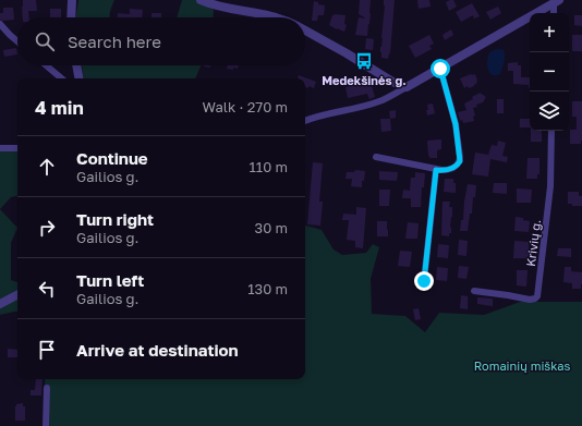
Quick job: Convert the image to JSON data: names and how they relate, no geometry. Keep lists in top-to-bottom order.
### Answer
{
  "streets": {
    "street": ["Krivių g."]
  },
  "parks": ["Romainių miškas"],
  "places": {
    "bus stop": ["Medekšinės g."]
  },
  "page": {
    "map_buttons": ["+", "−"],
    "search": "Search here",
    "heading": ["4 min", "Walk · 270 m"],
    "list": [
      ["Continue", "Gailios g.", "110 m"],
      ["Turn right", "Gailios g.", "30 m"],
      ["Turn left", "Gailios g.", "130 m"],
      "Arrive at destination"
    ]
  }
}
